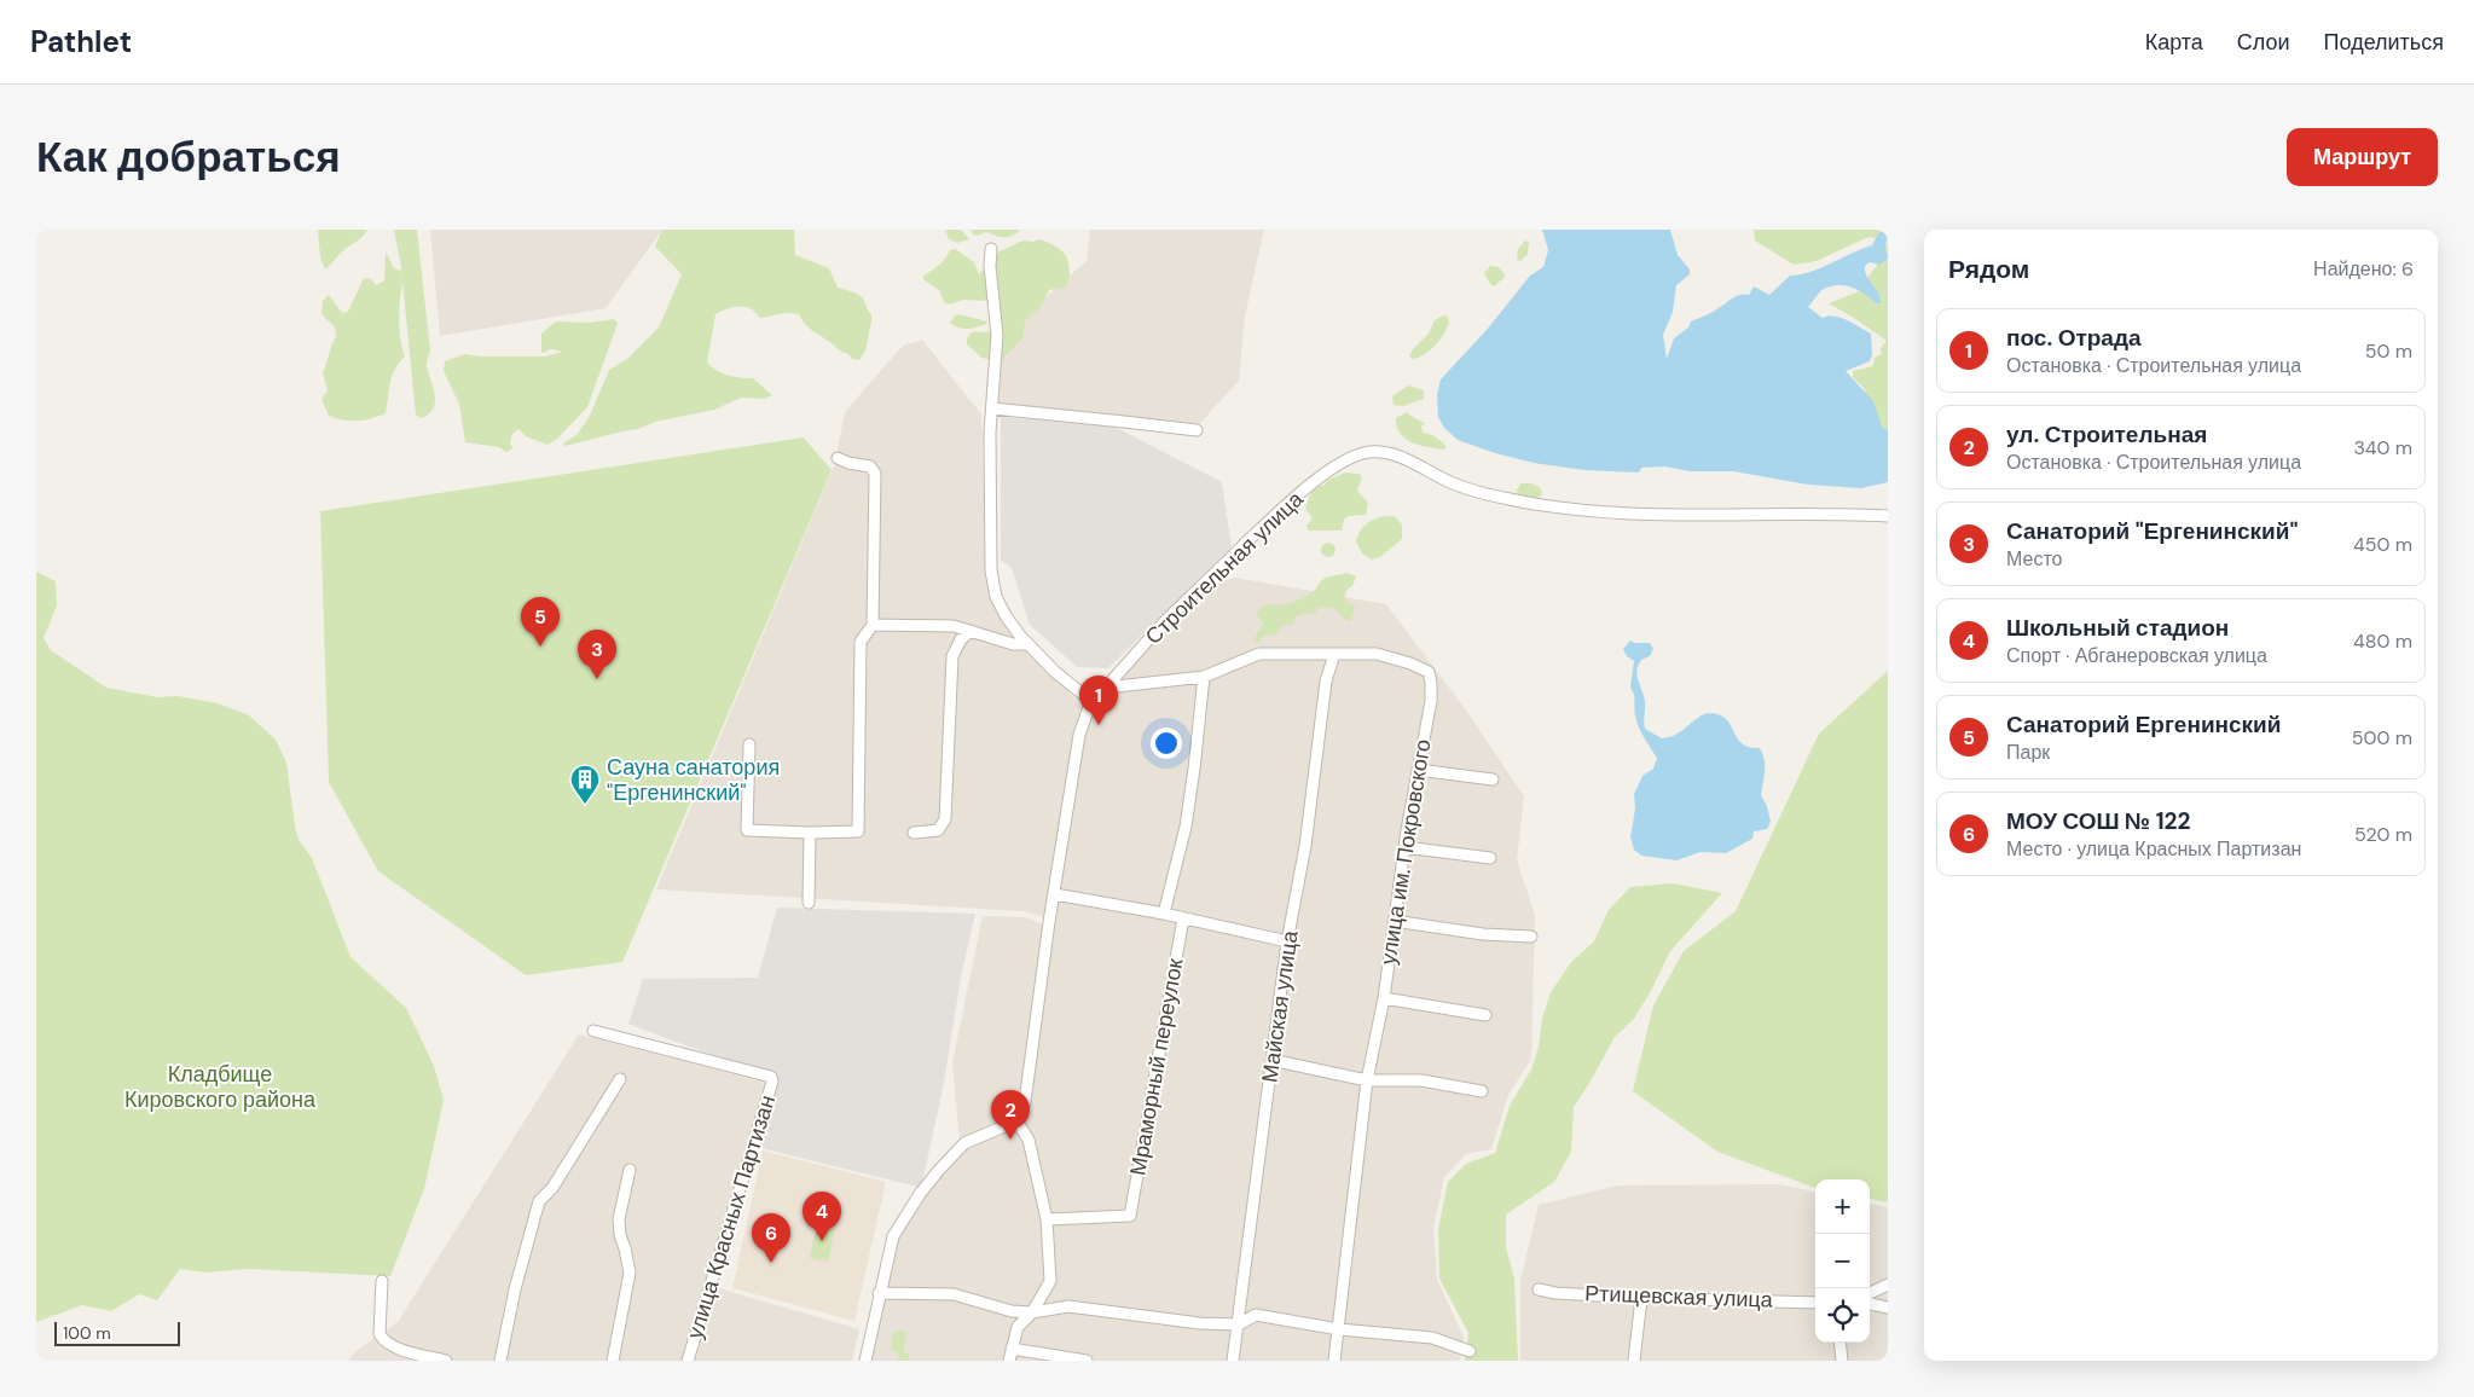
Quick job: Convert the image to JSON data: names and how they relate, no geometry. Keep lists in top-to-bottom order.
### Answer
{
  "streets": {
    "street": [
      "Строительная улица",
      "улица им. Покровского",
      "Майская улица",
      "Мраморный переулок",
      "улица Красных Партизан",
      "Ртищевская улица"
    ]
  },
  "crossings": [
    ["Строительная улица", "улица им. Покровского"],
    ["улица им. Покровского", "Майская улица"]
  ],
  "parks": ["Кладбище Кировского района"],
  "places": {
    "building": ["Сауна санатория \"Ергенинский\""]
  },
  "scale_bar": "100 m",
  "page": {
    "header": "Pathlet",
    "nav": ["Карта", "Слои", "Поделиться"],
    "buttons": "Маршрут",
    "title": "Как добраться",
    "heading": ["Рядом", "Найдено: 6"],
    "list": [
      {
        "mark": "1",
        "name": "пос. Отрада",
        "note": "Остановка · Строительная улица",
        "value": "50 m"
      },
      {
        "mark": "2",
        "name": "ул. Строительная",
        "note": "Остановка · Строительная улица",
        "value": "340 m"
      },
      {
        "mark": "3",
        "name": "Санаторий \"Ергенинский\"",
        "note": "Место",
        "value": "450 m"
      },
      {
        "mark": "4",
        "name": "Школьный стадион",
        "note": "Спорт · Абганеровская улица",
        "value": "480 m"
      },
      {
        "mark": "5",
        "name": "Санаторий Ергенинский",
        "note": "Парк",
        "value": "500 m"
      },
      {
        "mark": "6",
        "name": "МОУ СОШ № 122",
        "note": "Место · улица Красных Партизан",
        "value": "520 m"
      }
    ],
    "pins": [
      "5",
      "3",
      "1",
      "2",
      "4",
      "6"
    ],
    "map_buttons": ["+", "−"],
    "scale": "100 m"
  }
}
